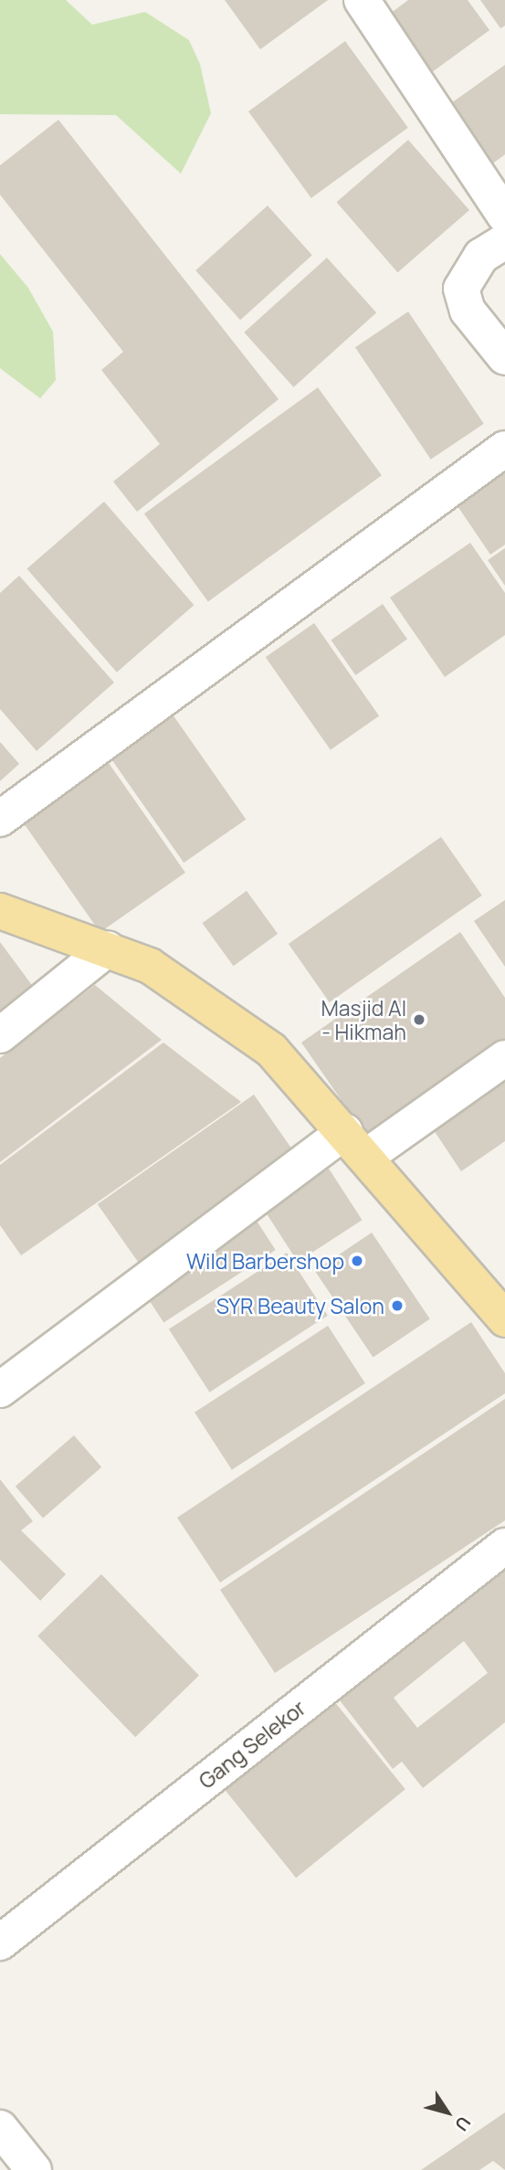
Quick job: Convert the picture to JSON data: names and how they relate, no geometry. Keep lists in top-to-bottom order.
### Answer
{
  "streets": {
    "street": ["Gang Selekor"]
  },
  "places": ["Masjid Al - Hikmah", "Wild Barbershop", "SYR Beauty Salon"],
  "north": "bottom right"
}
